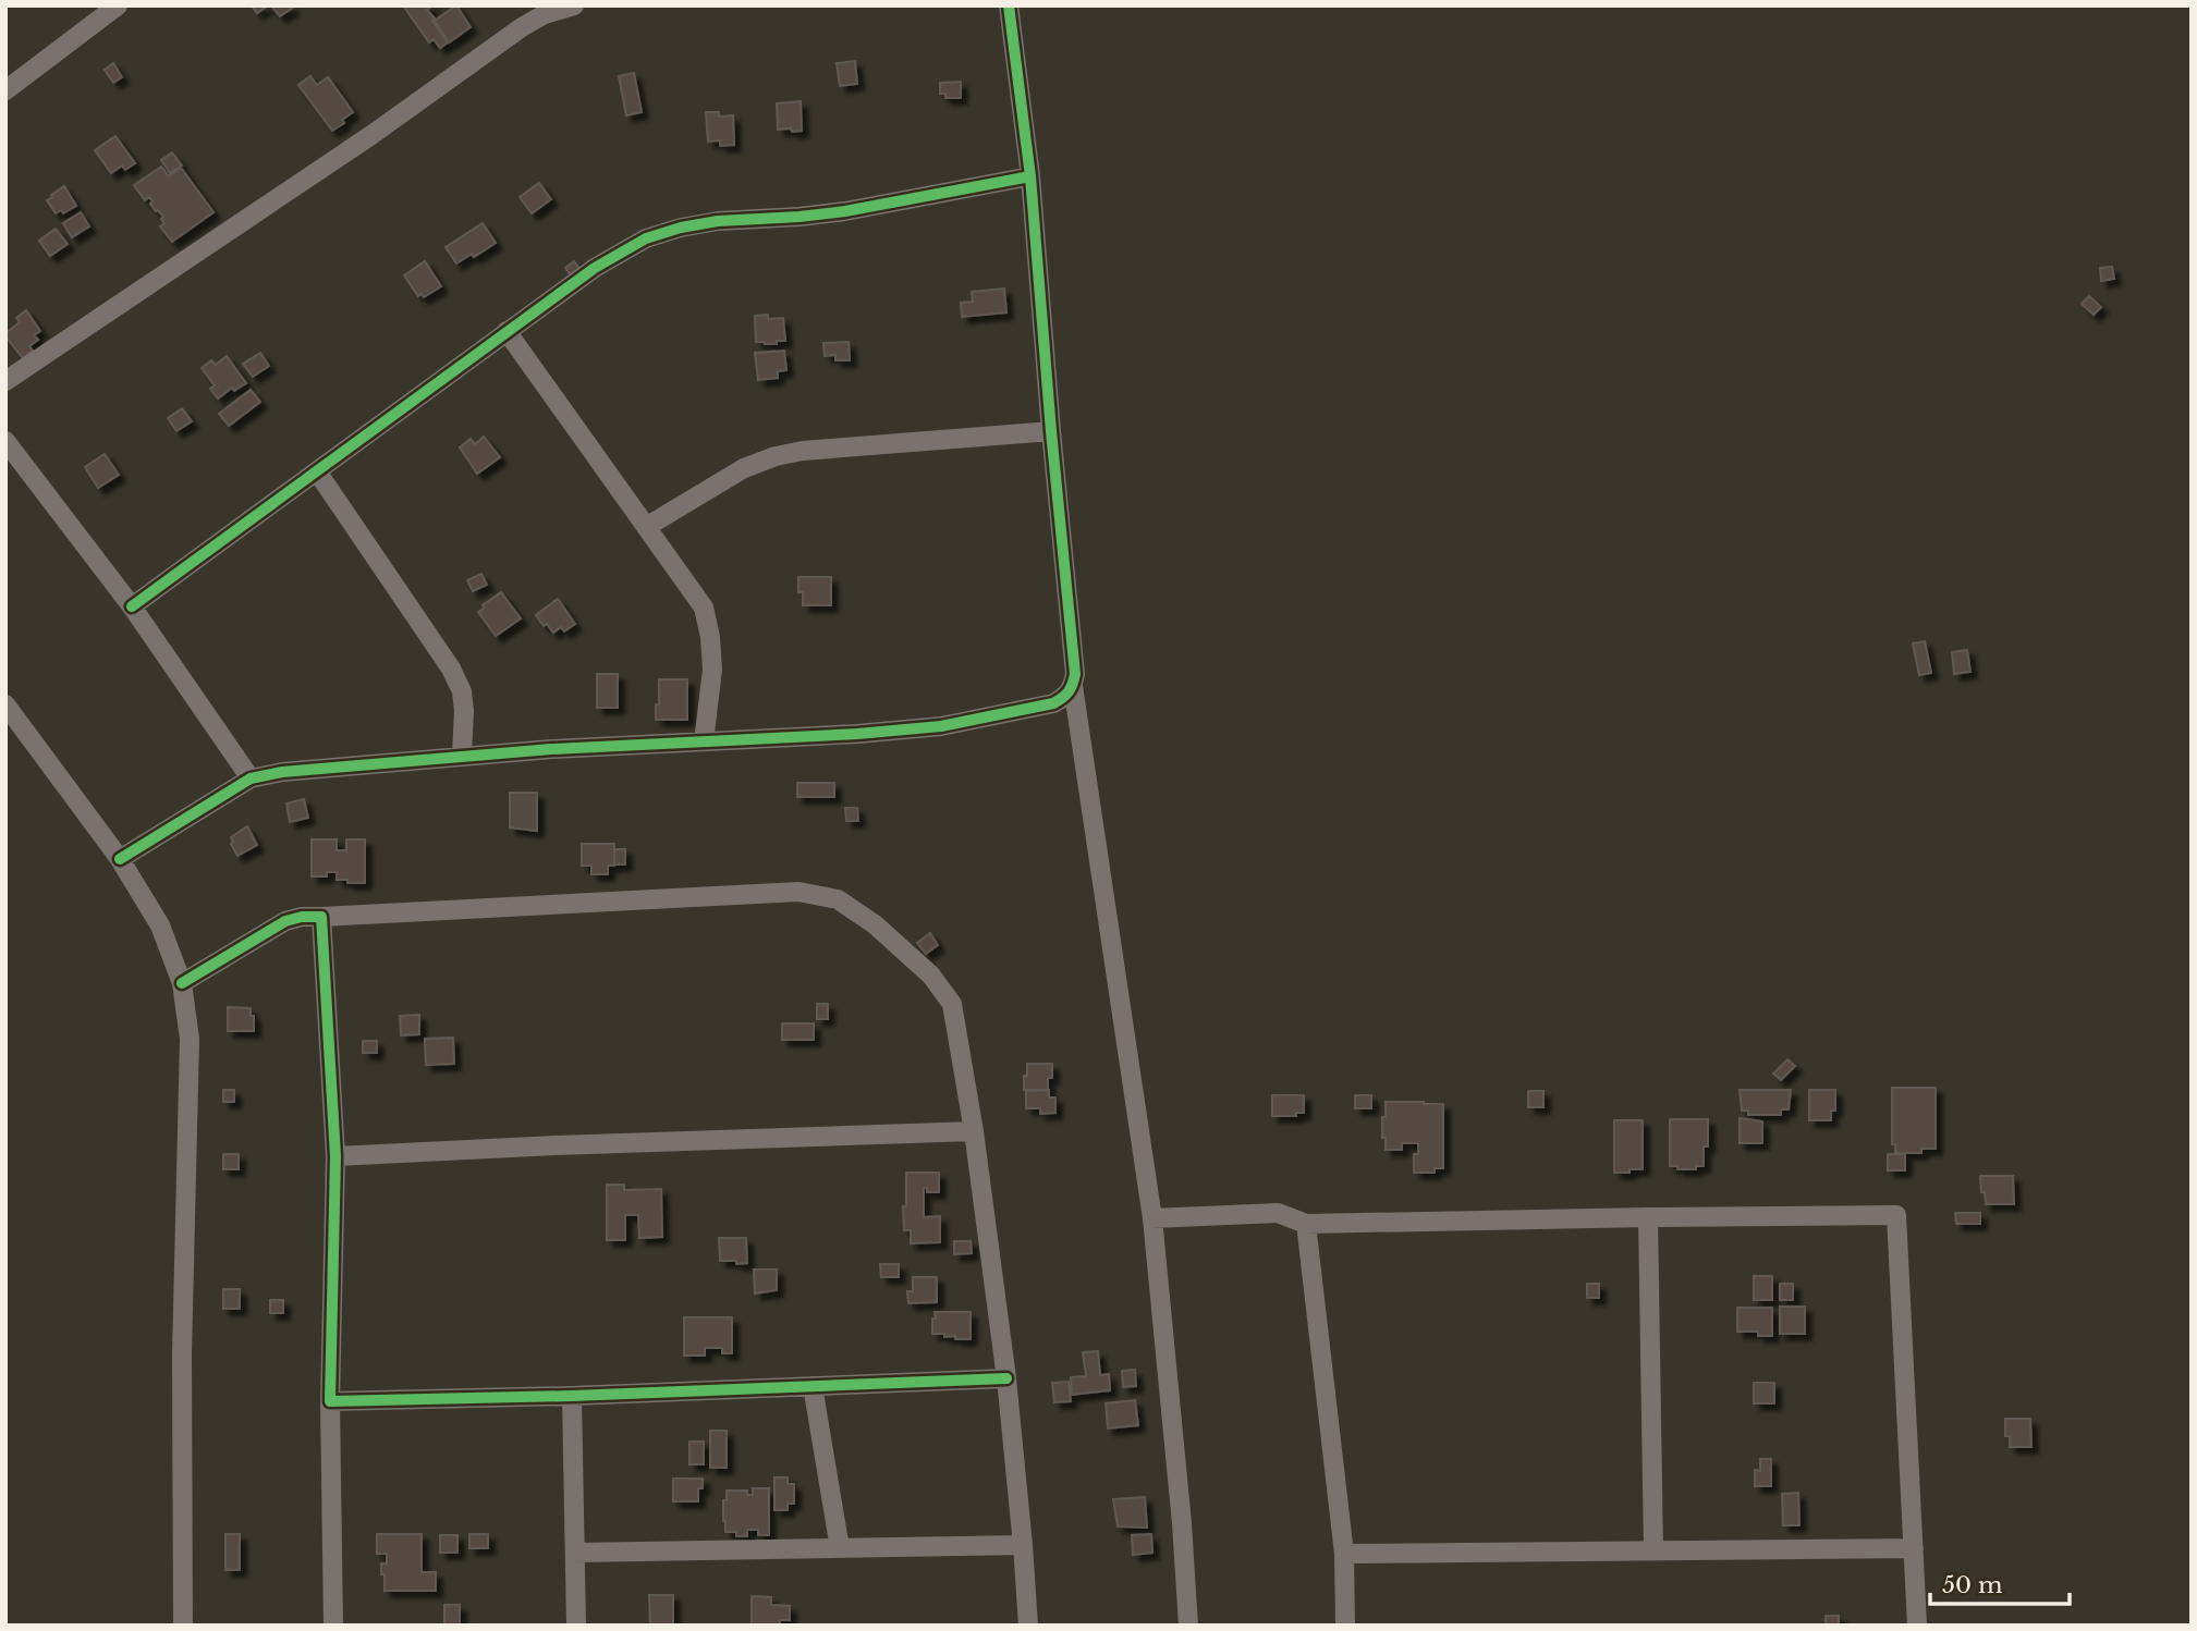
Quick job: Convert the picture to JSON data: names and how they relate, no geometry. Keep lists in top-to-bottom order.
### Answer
{
  "scale_bar": "50 m"
}
